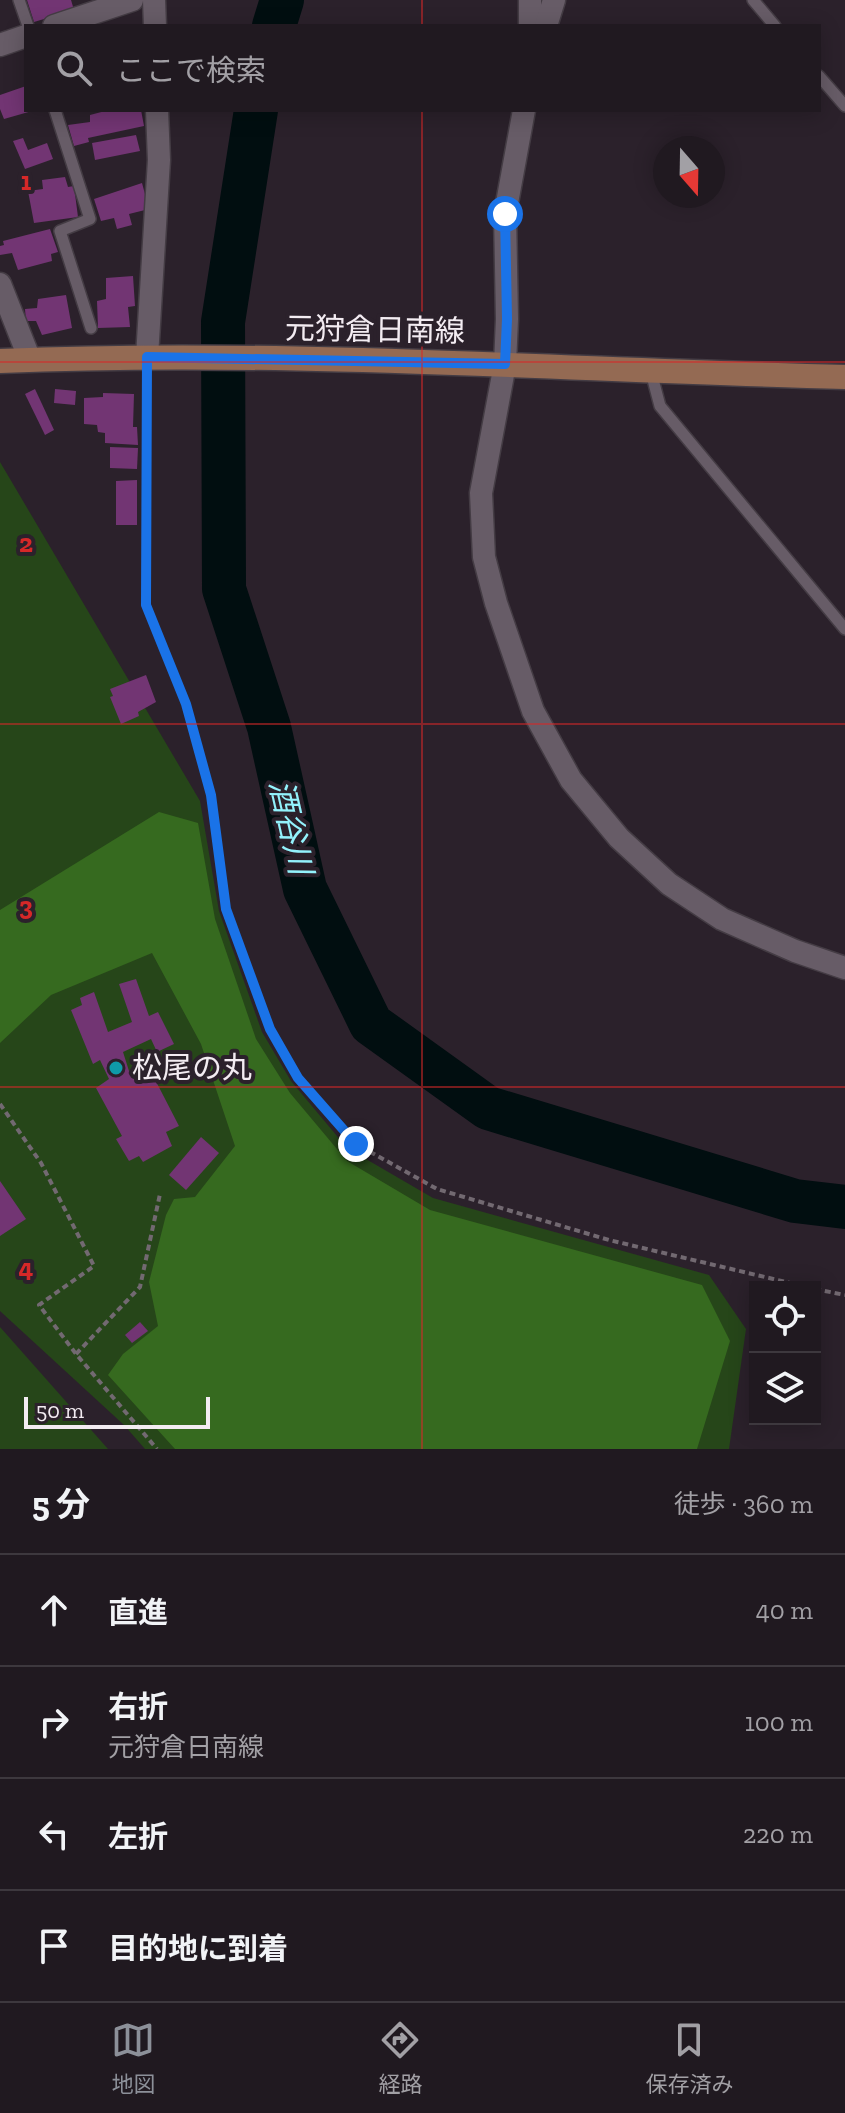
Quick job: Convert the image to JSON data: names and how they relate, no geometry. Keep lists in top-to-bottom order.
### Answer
{
  "streets": {
    "main road": ["元狩倉日南線"]
  },
  "water": ["酒谷川"],
  "places": ["松尾の丸"],
  "scale_bar": "50 m",
  "north": "bottom",
  "page": {
    "search": "ここで検索",
    "scale": "50 m",
    "heading": ["5 分", "徒歩 · 360 m"],
    "list": [
      ["直進", "40 m"],
      ["右折", "元狩倉日南線", "100 m"],
      ["左折", "220 m"],
      "目的地に到着"
    ],
    "nav": ["地図", "経路", "保存済み"]
  },
  "grid": {
    "rows": [
      "1",
      "2",
      "3",
      "4"
    ]
  }
}
